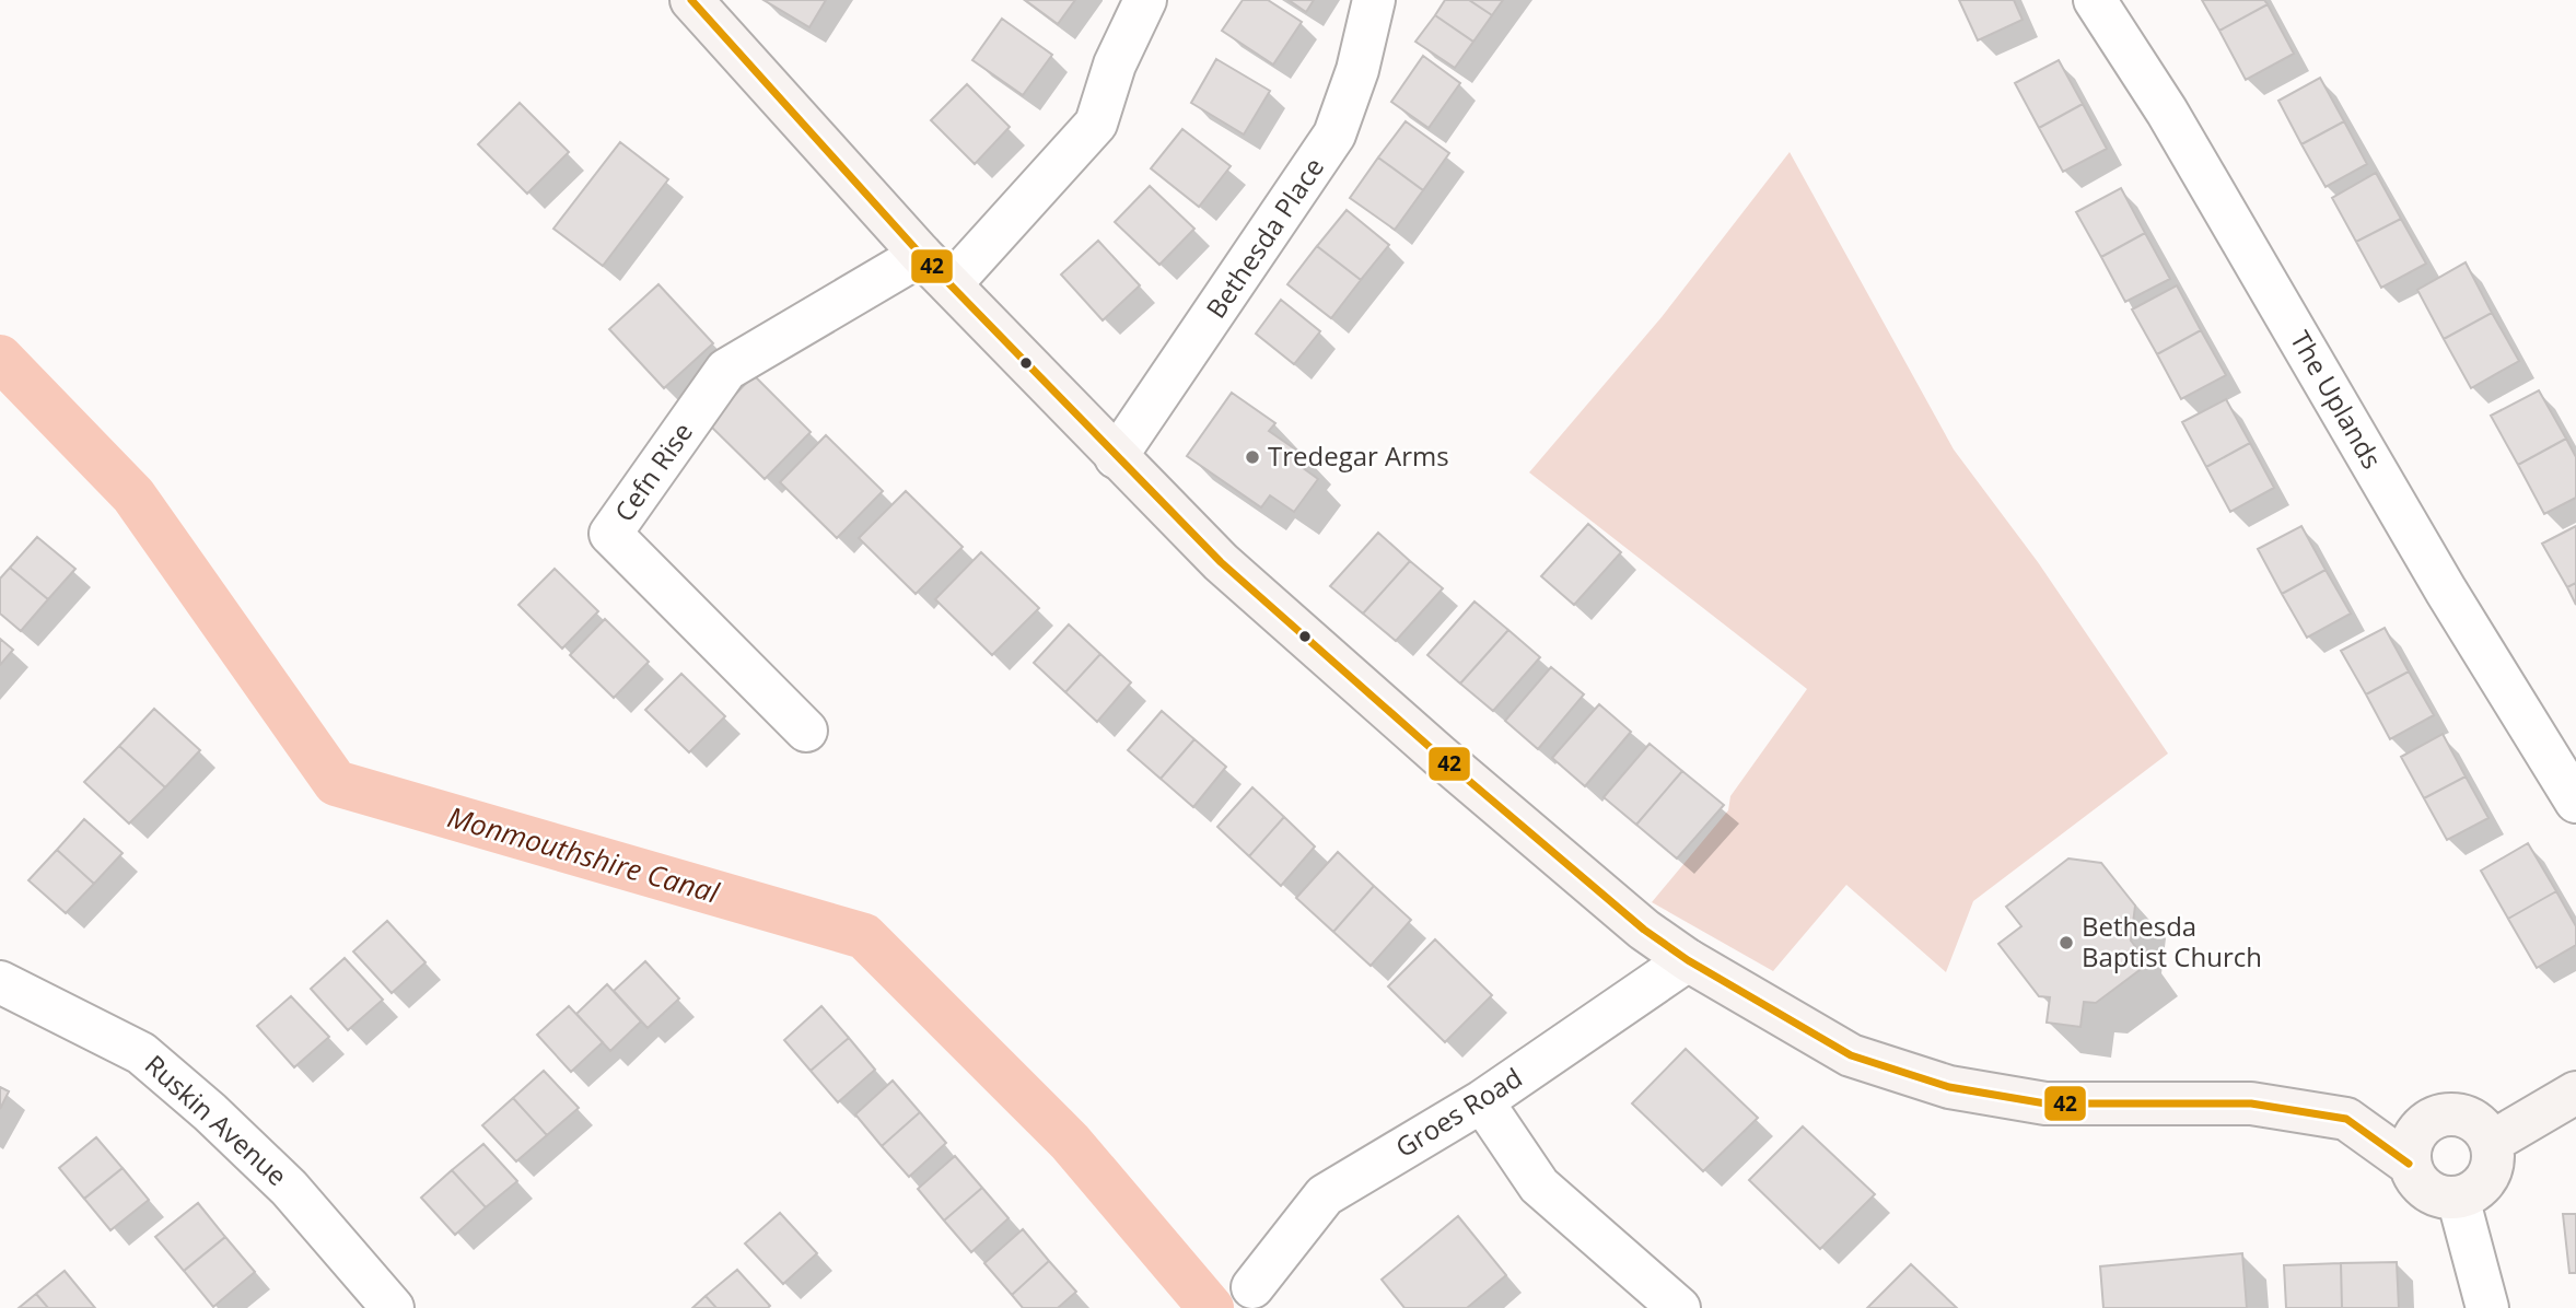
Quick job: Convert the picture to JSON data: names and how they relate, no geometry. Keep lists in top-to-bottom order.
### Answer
{
  "streets": {
    "street": [
      "Bethesda Place",
      "The Uplands",
      "Cefn Rise",
      "Groes Road",
      "Ruskin Avenue"
    ]
  },
  "water": ["Monmouthshire Canal"],
  "places": ["Tredegar Arms", "Bethesda Baptist Church"],
  "lines": ["transit line 42"]
}
